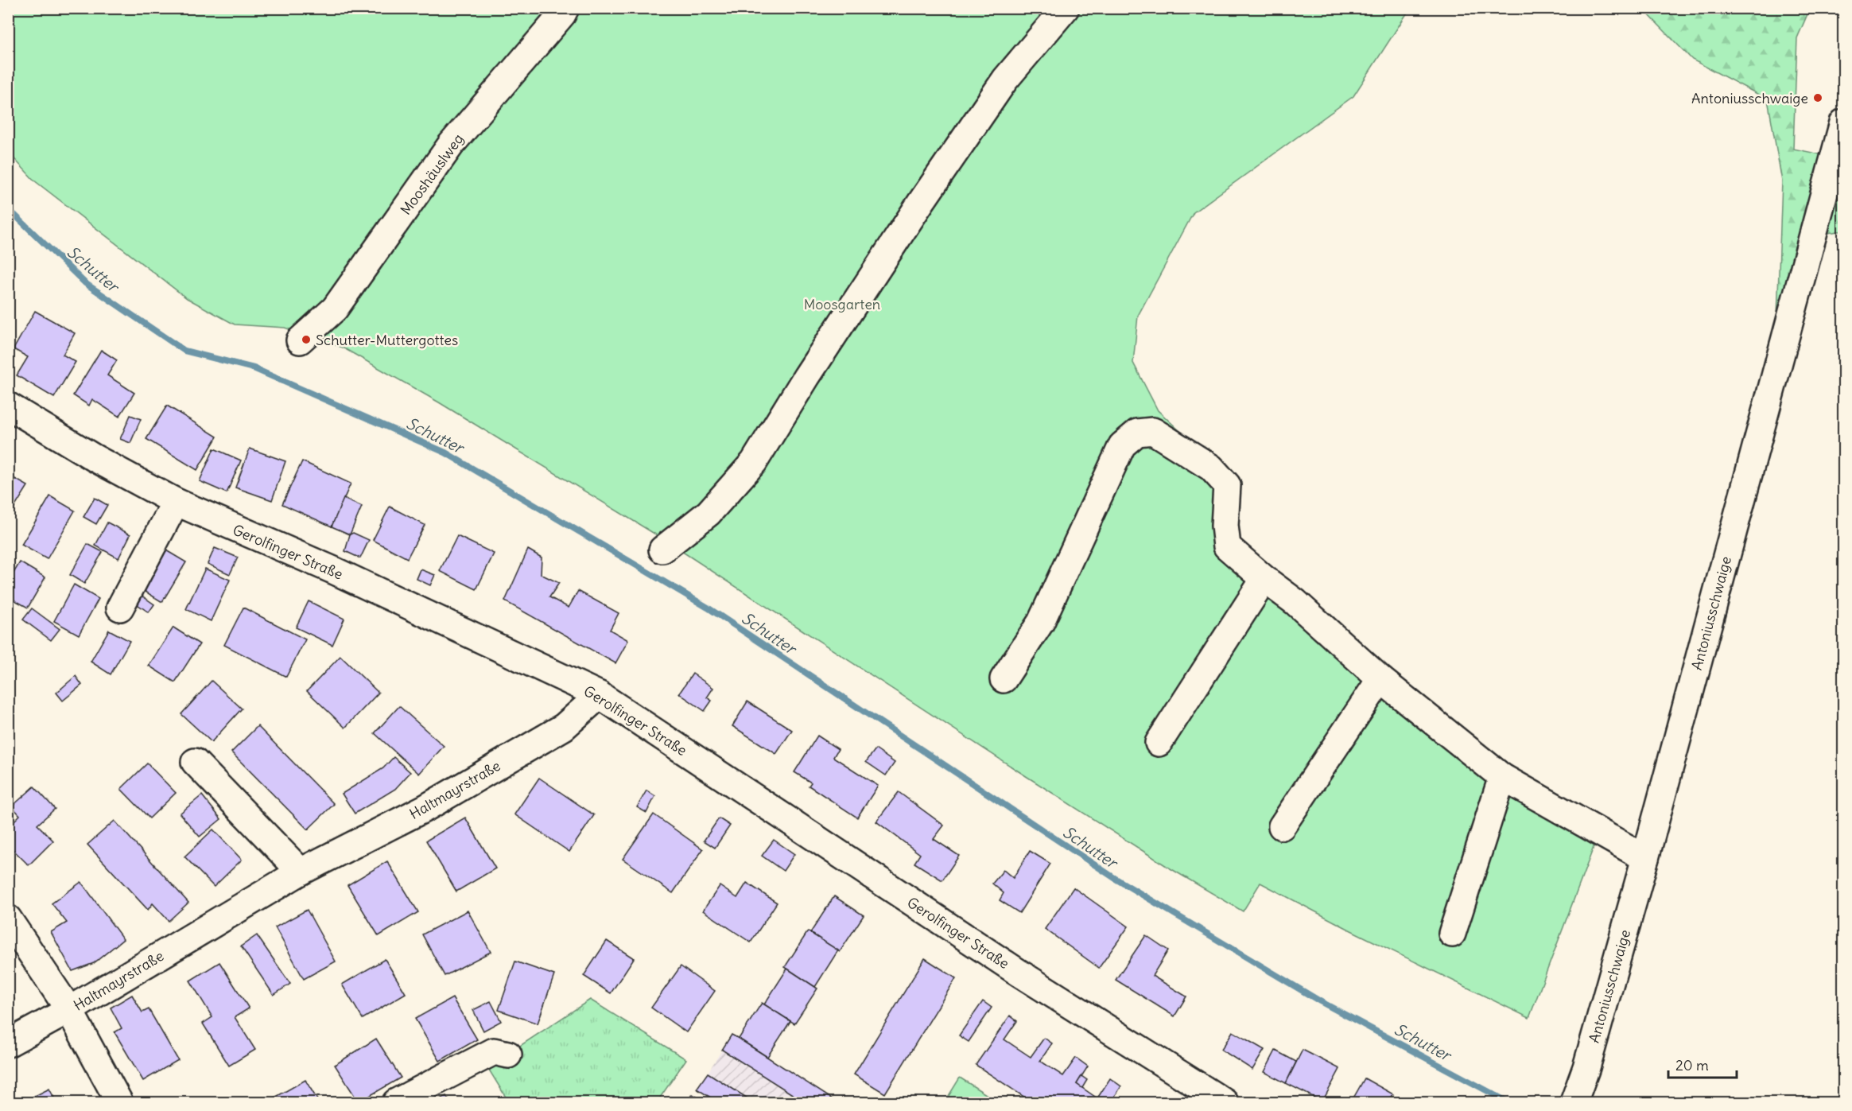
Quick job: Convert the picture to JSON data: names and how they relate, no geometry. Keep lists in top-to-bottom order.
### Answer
{
  "streets": {
    "street": [
      "Mooshäuslweg",
      "Gerolfinger Straße",
      "Antoniusschwaige",
      "Haltmayrstraße"
    ]
  },
  "crossings": [
    ["Gerolfinger Straße", "Haltmayrstraße"]
  ],
  "water": ["Schutter"],
  "parks": ["Moosgarten"],
  "places": ["Antoniusschwaige", "Schutter-Muttergottes"],
  "scale_bar": "20 m"
}
